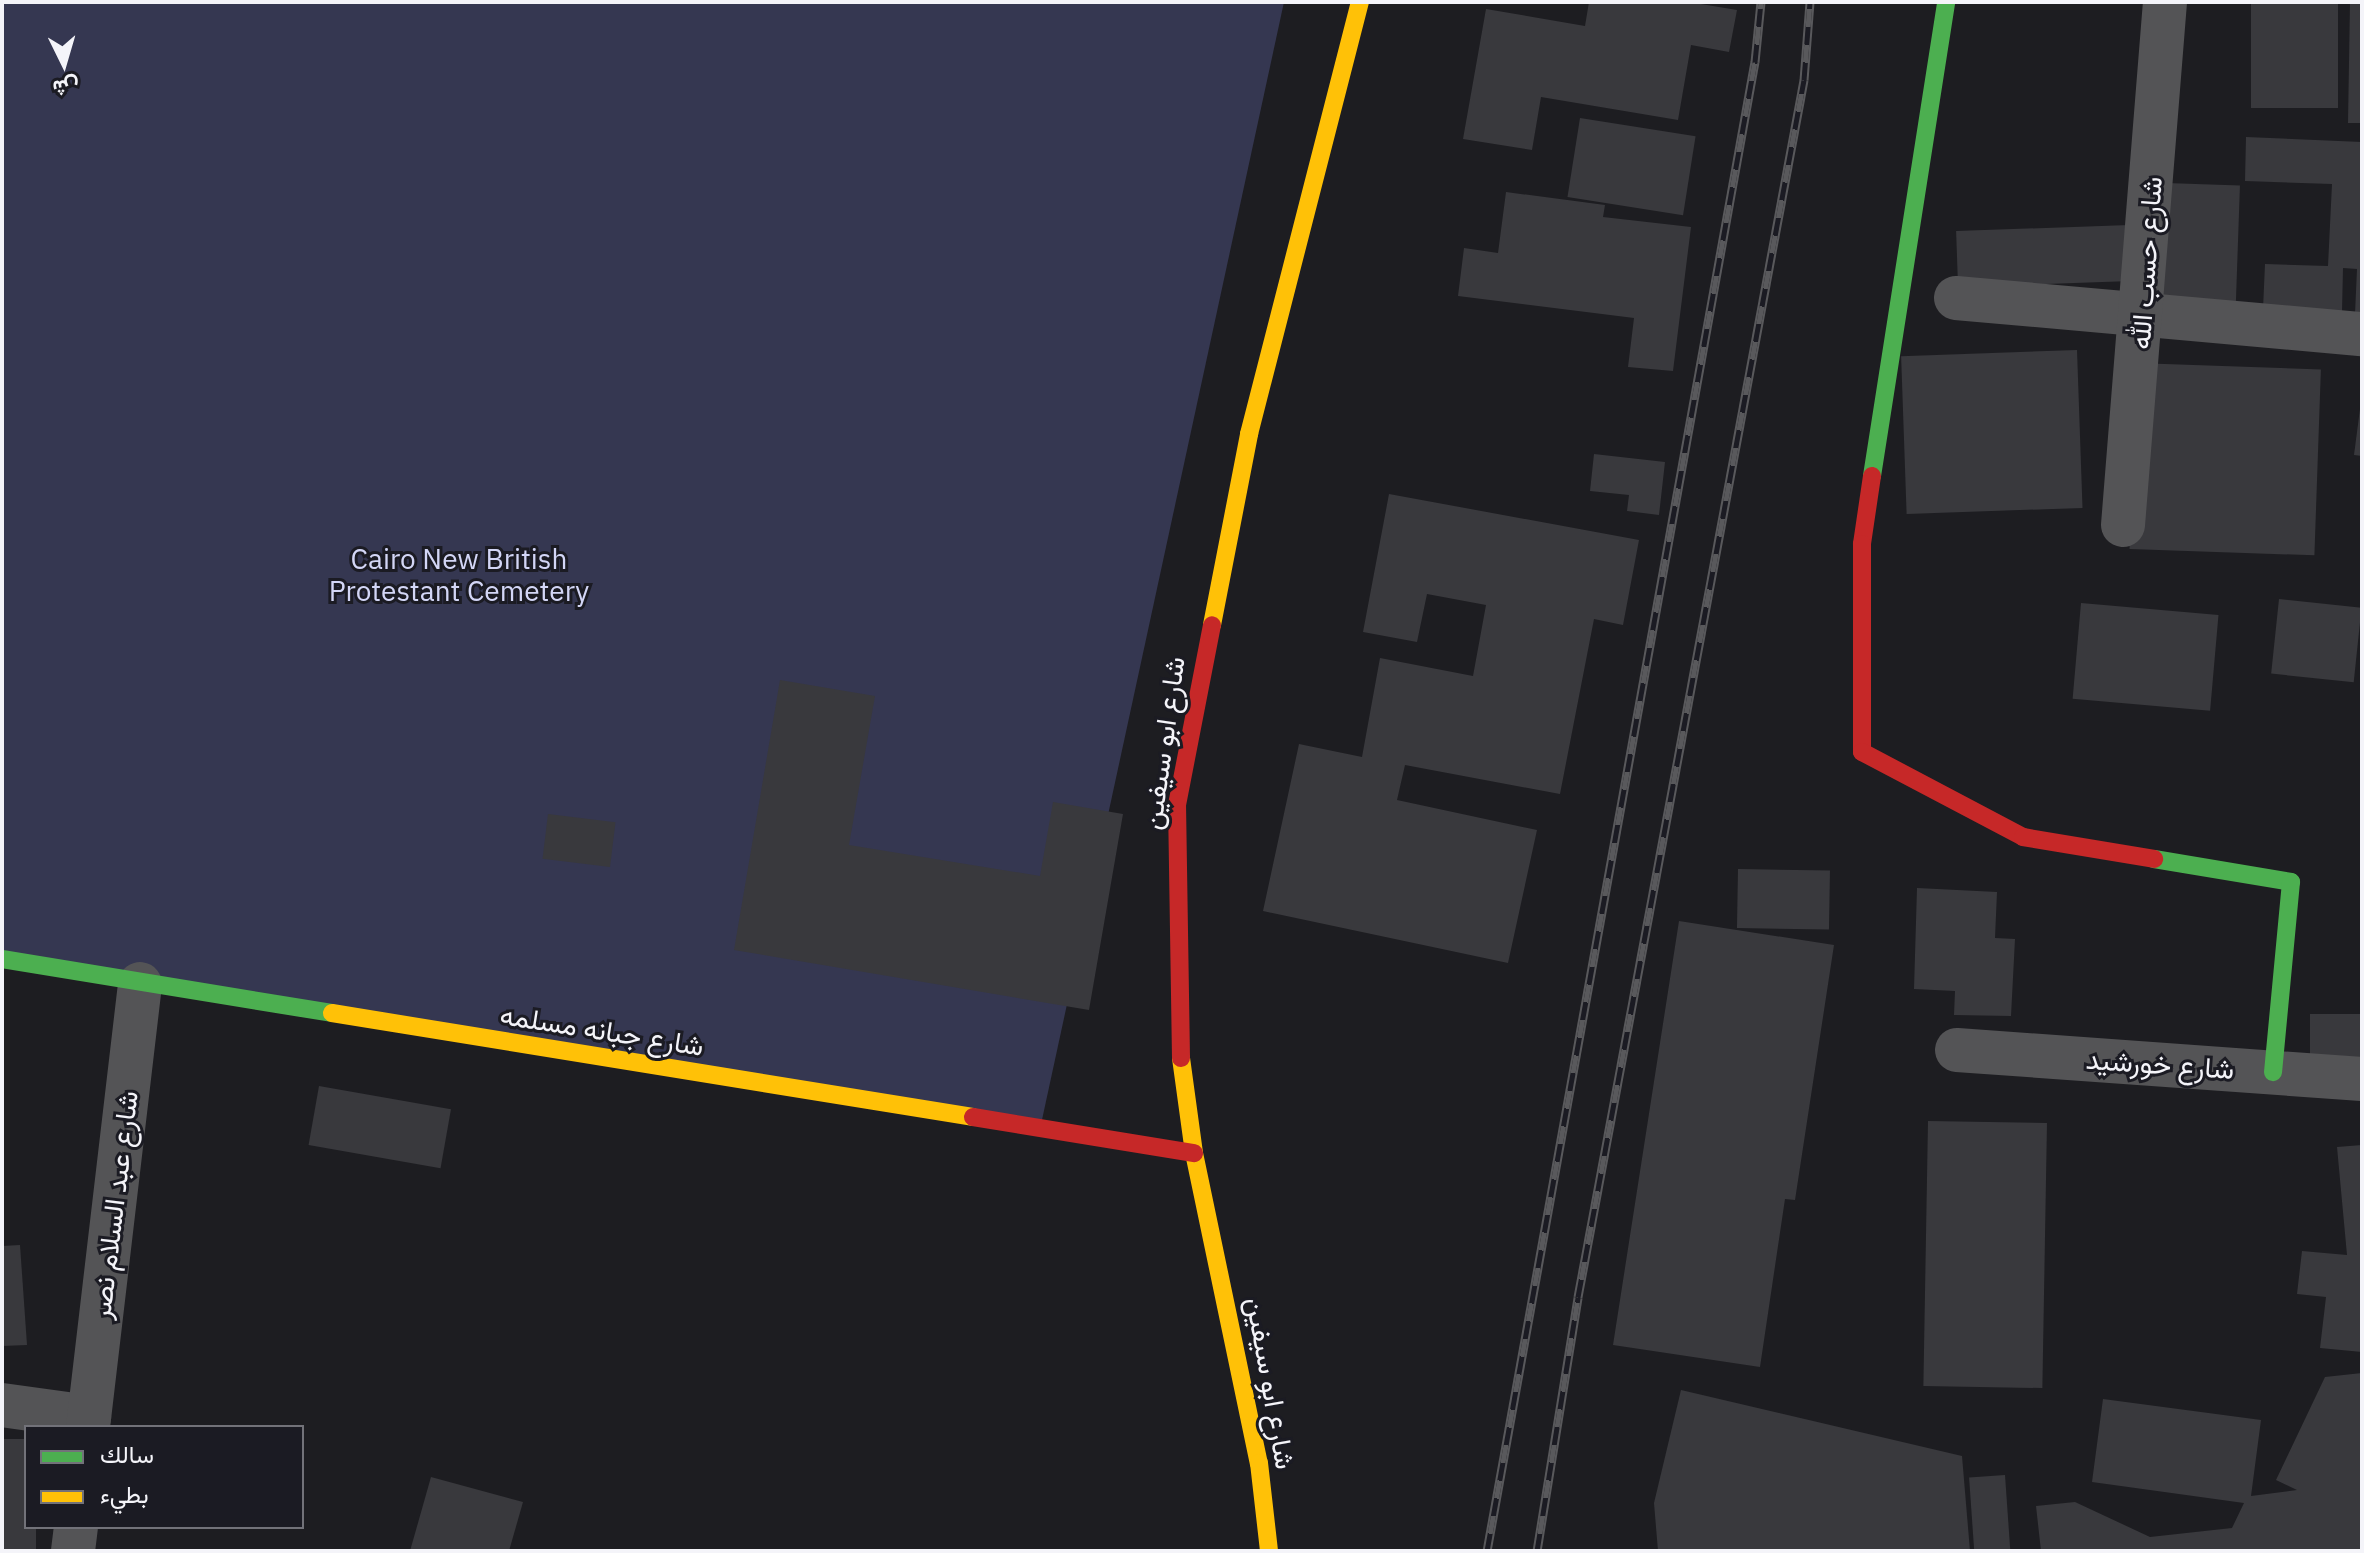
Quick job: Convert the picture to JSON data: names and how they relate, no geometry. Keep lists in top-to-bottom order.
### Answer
{
  "streets": {
    "street": [
      "شارع حسب الله",
      "شارع ابو سيفين",
      "شارع جبانه مسلمه",
      "شارع خورشيد",
      "شارع عبد السلام نصر"
    ]
  },
  "crossings": [
    ["شارع ابو سيفين", "شارع جبانه مسلمه"],
    ["شارع جبانه مسلمه", "شارع عبد السلام نصر"]
  ],
  "parks": ["Cairo New British Protestant Cemetery"],
  "legend": ["سالك", "بطيء"],
  "north": "bottom"
}
